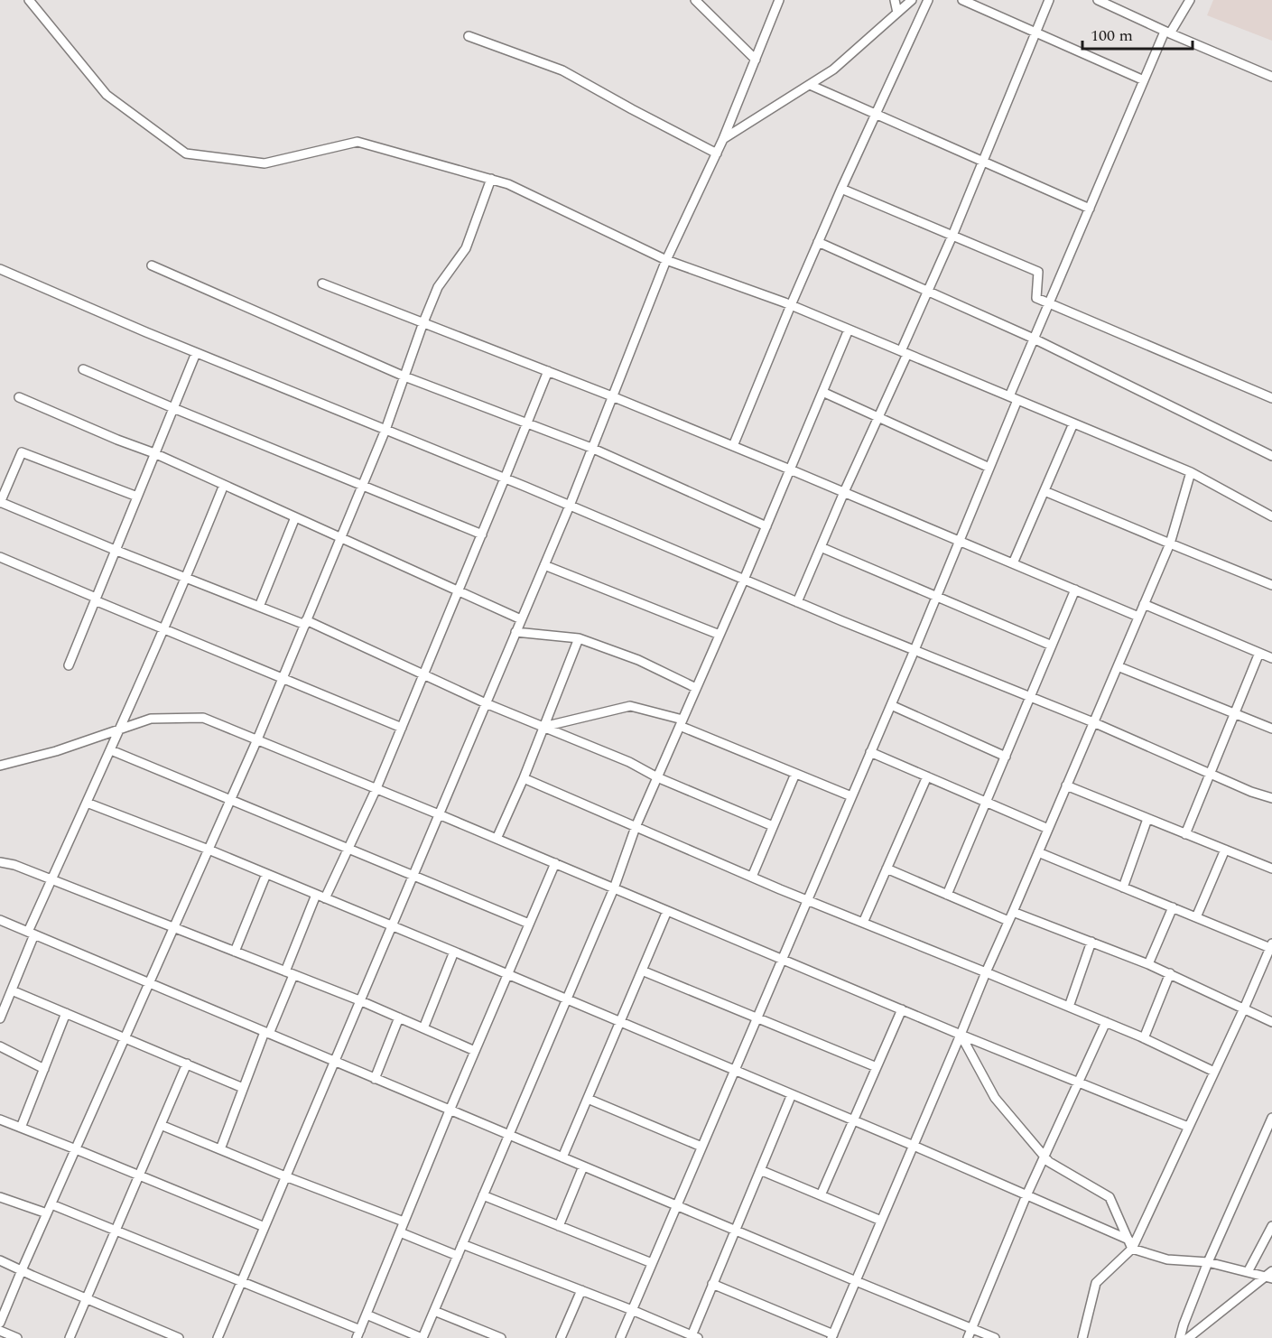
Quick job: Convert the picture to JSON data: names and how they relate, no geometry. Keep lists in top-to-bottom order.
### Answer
{
  "scale_bar": "100 m"
}
